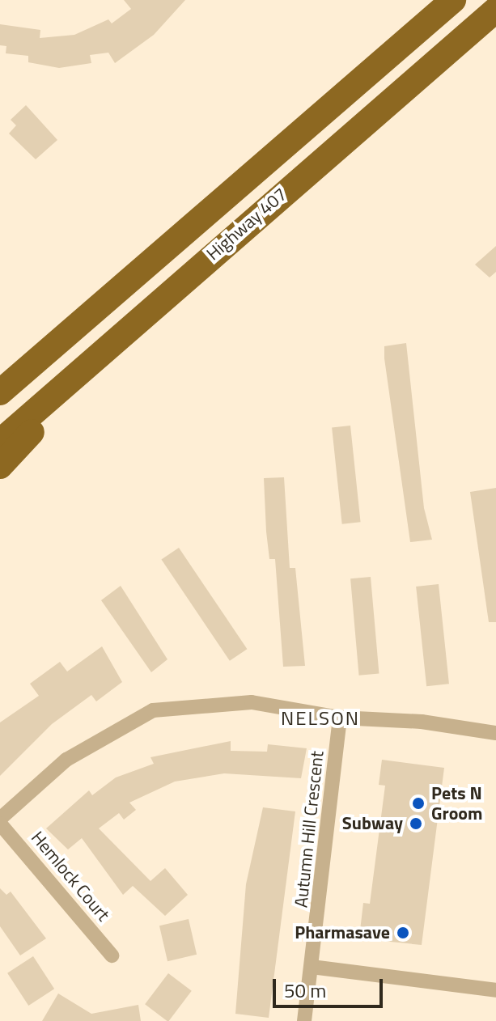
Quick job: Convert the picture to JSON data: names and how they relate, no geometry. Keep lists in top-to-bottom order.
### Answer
{
  "streets": {
    "highway": ["Highway 407"],
    "street": ["Autumn Hill Crescent", "Hemlock Court"]
  },
  "districts": ["NELSON"],
  "places": ["Pets N Groom", "Subway", "Pharmasave"],
  "scale_bar": "50 m"
}
